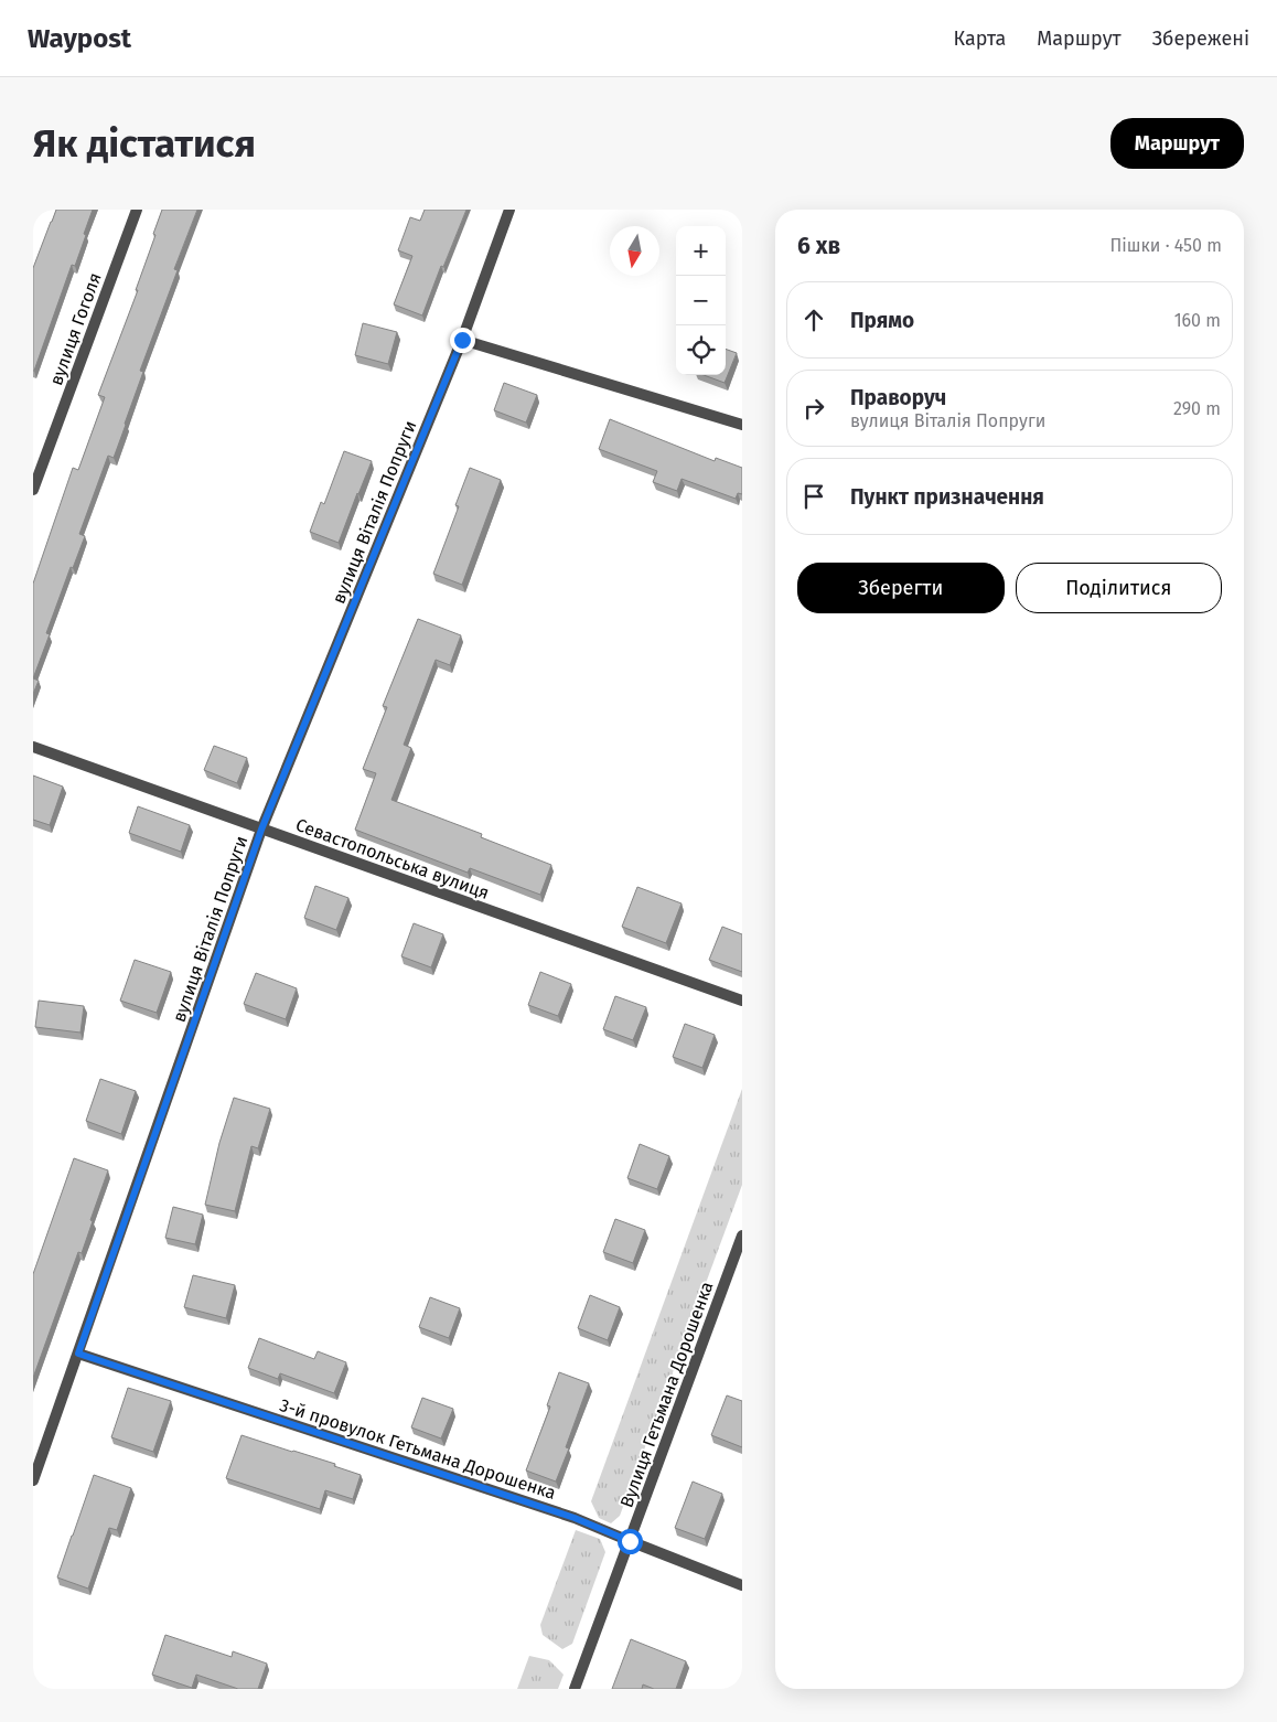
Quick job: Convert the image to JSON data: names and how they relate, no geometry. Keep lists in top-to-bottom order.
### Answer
{
  "streets": {
    "street": [
      "вулиця Гоголя",
      "вулиця Віталія Попруги",
      "Севастопольська вулиця",
      "Вулиця Гетьмана Дорошенка",
      "3-й провулок Гетьмана Дорошенка"
    ]
  },
  "crossings": [
    ["вулиця Віталія Попруги", "Севастопольська вулиця"],
    ["вулиця Віталія Попруги", "3-й провулок Гетьмана Дорошенка"],
    ["Вулиця Гетьмана Дорошенка", "3-й провулок Гетьмана Дорошенка"]
  ],
  "north": "bottom",
  "page": {
    "header": "Waypost",
    "nav": ["Карта", "Маршрут", "Збережені"],
    "buttons": [
      "Маршрут",
      ["Зберегти", "Поділитися"]
    ],
    "title": "Як дістатися",
    "heading": ["6 хв", "Пішки · 450 m"],
    "map_buttons": ["+", "−"],
    "list": [
      ["Прямо", "160 m"],
      ["Праворуч", "вулиця Віталія Попруги", "290 m"],
      "Пункт призначення"
    ]
  }
}
